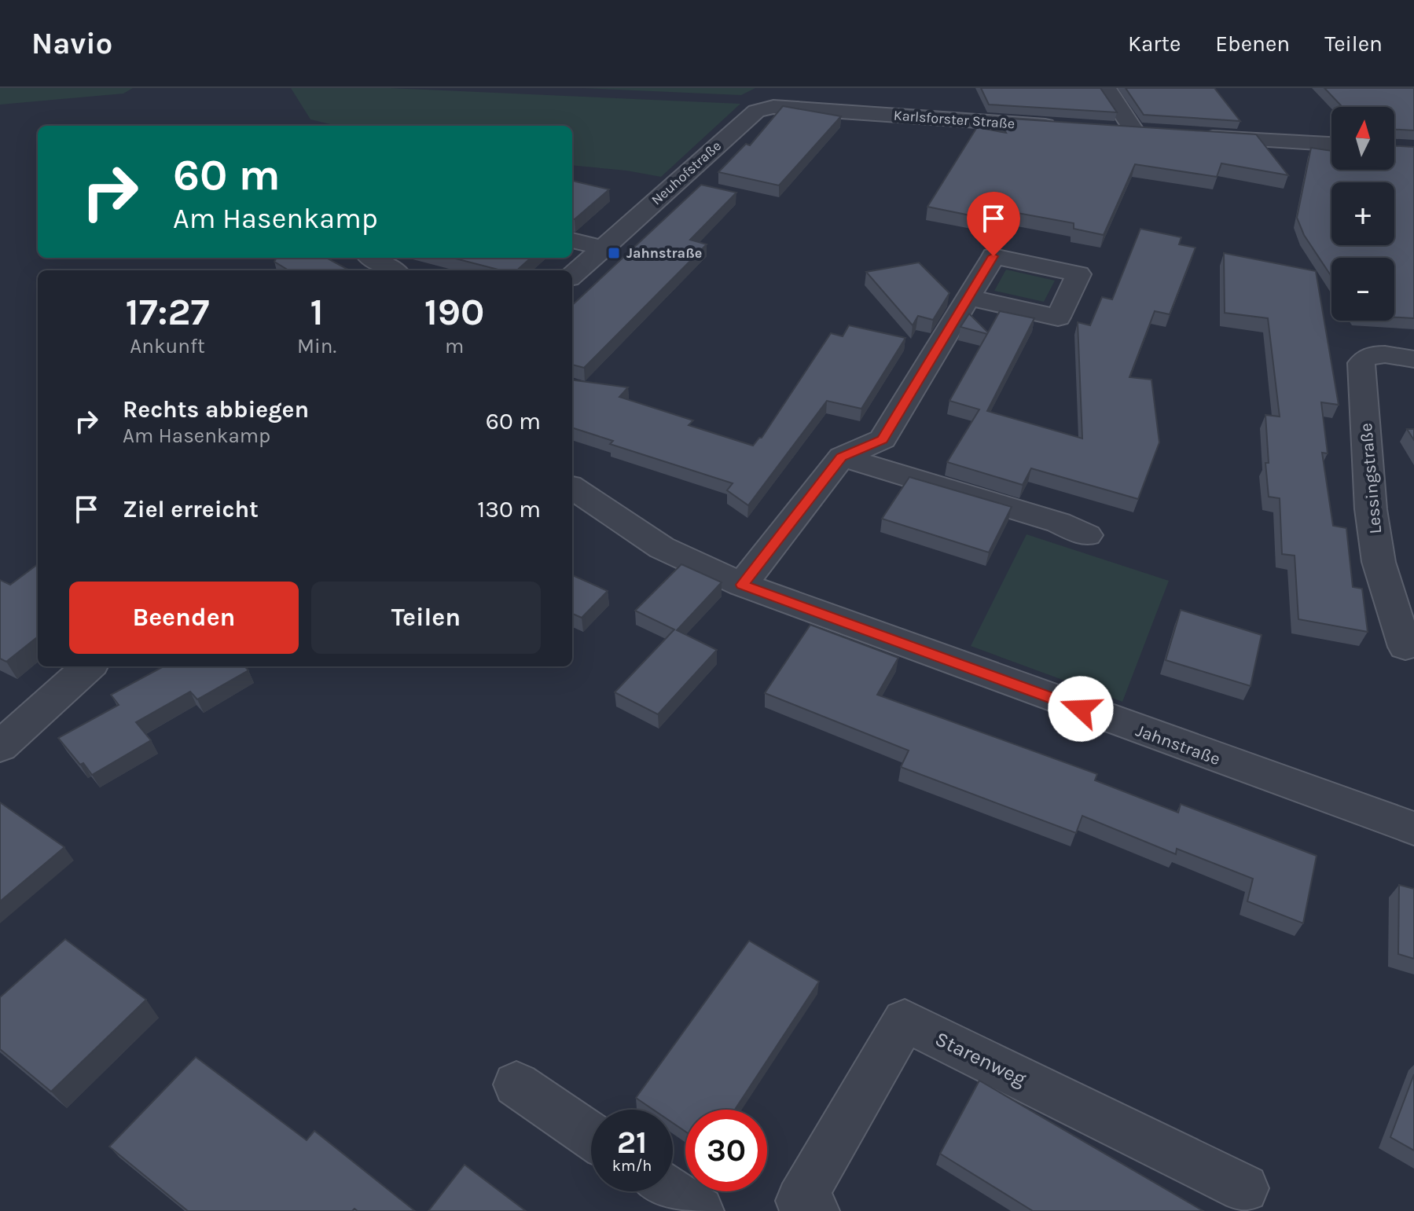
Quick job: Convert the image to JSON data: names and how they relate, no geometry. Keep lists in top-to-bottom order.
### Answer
{
  "streets": {
    "street": [
      "Karlsforster Straße",
      "Neuhofstraße",
      "Lessingstraße",
      "Jahnstraße",
      "Starenweg"
    ]
  },
  "crossings": [
    ["Karlsforster Straße", "Neuhofstraße"]
  ],
  "places": {
    "transit": ["Jahnstraße"]
  },
  "north": "top",
  "page": {
    "header": "Navio",
    "nav": ["Karte", "Ebenen", "Teilen"],
    "map_buttons": ["+", "−"],
    "turn": ["60 m", "Am Hasenkamp"],
    "eta": [
      "17:27",
      "Ankunft",
      "1",
      "Min.",
      "190",
      "m"
    ],
    "list": [
      {
        "name": "Rechts abbiegen",
        "note": "Am Hasenkamp",
        "value": "60 m"
      },
      {
        "name": "Ziel erreicht",
        "value": "130 m"
      }
    ],
    "buttons": ["Beenden", "Teilen"],
    "speed": "21 km/h",
    "limit": "30"
  }
}
